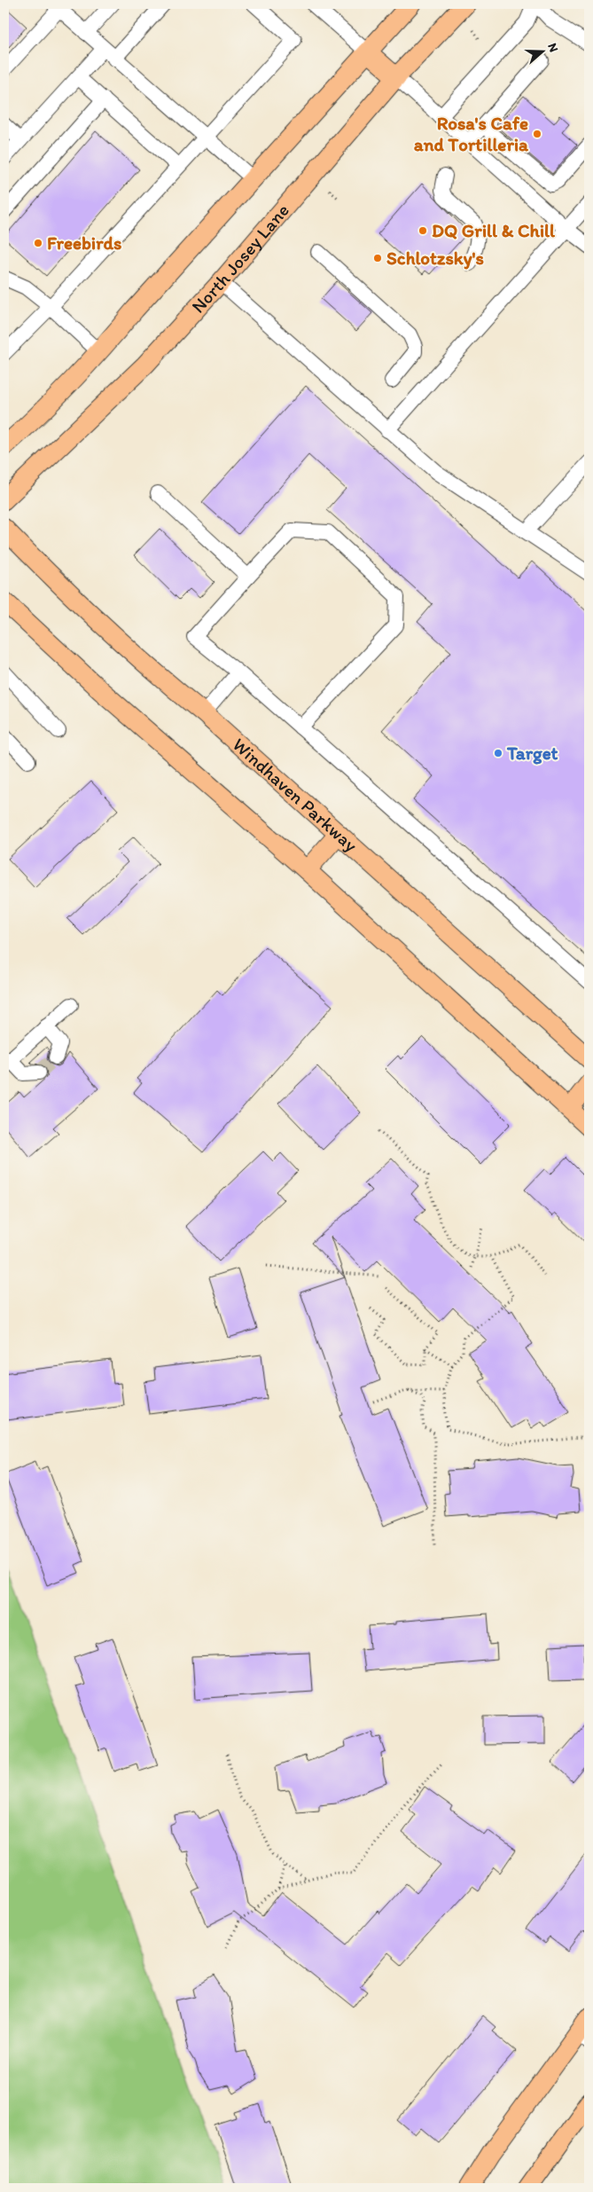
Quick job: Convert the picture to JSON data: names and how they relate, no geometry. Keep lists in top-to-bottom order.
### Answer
{
  "streets": {
    "main road": ["North Josey Lane", "Windhaven Parkway"]
  },
  "places": [
    "Rosa's Cafe and Tortilleria",
    "DQ Grill & Chill",
    "Freebirds",
    "Schlotzsky's",
    "Target"
  ],
  "north": "right"
}
